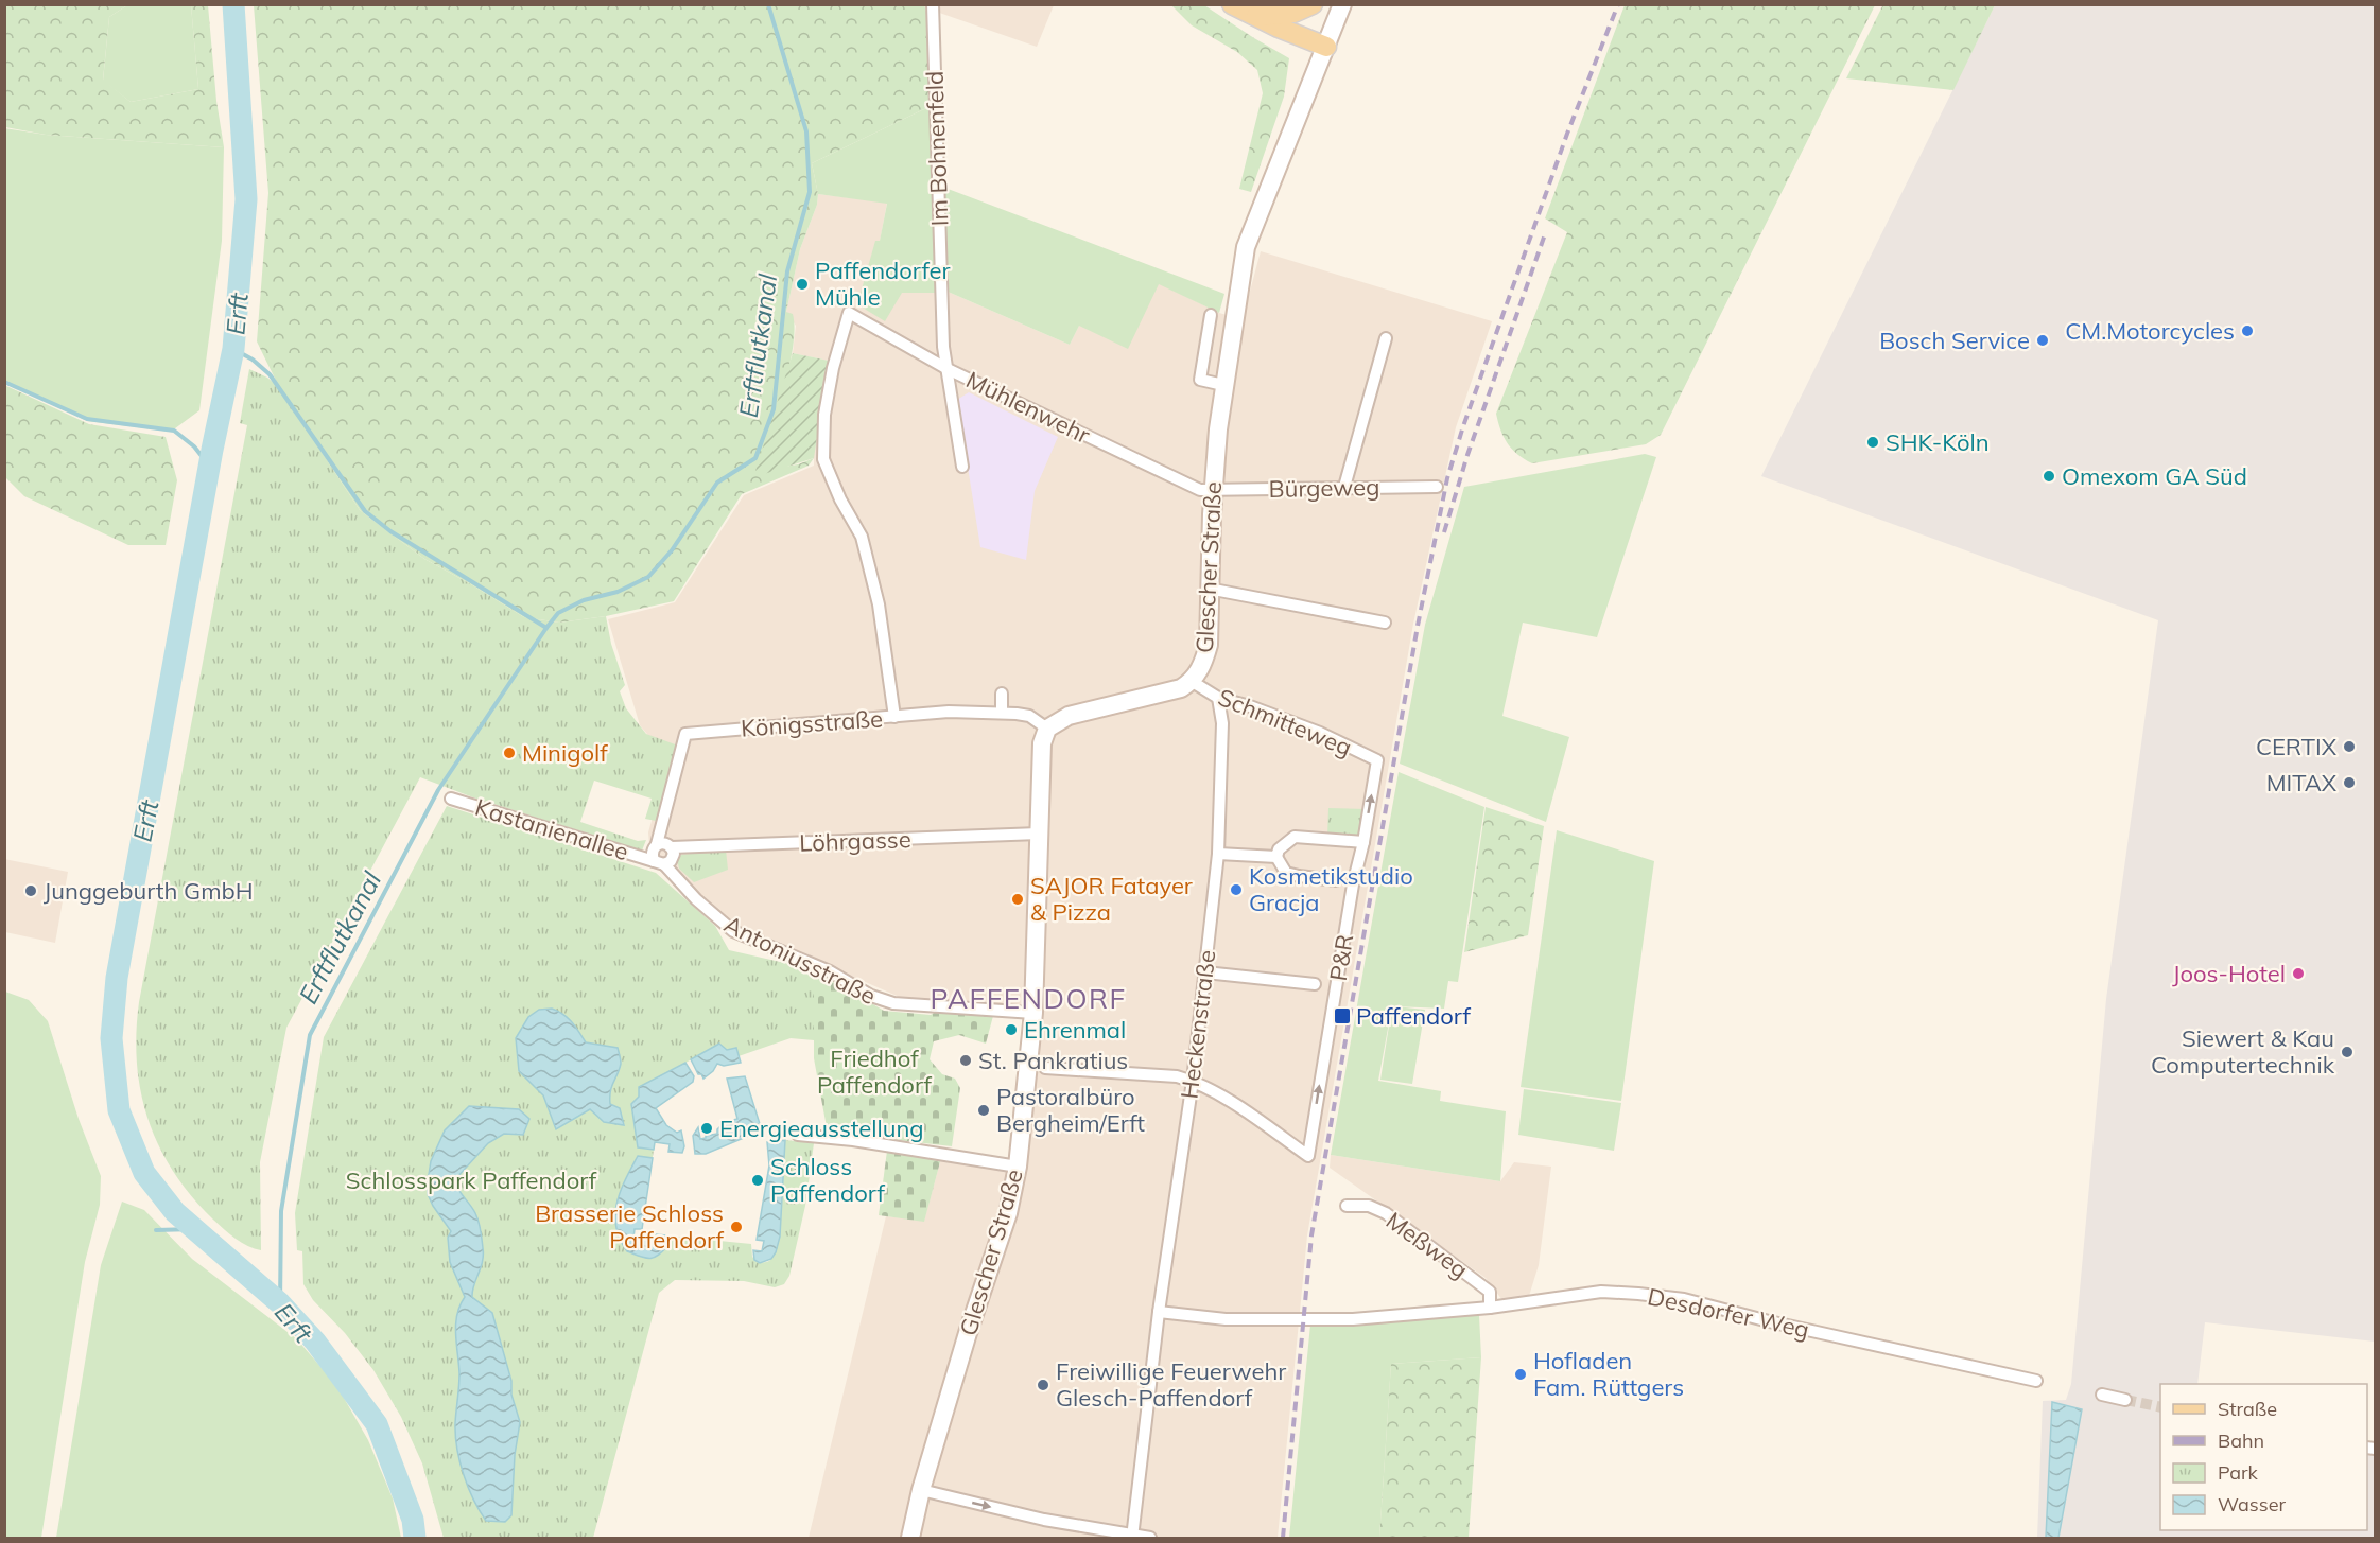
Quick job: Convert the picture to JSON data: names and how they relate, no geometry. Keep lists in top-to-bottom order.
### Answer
{
  "streets": {
    "street": [
      "Im Bohnenfeld",
      "Mühlenwehr",
      "Bürgeweg",
      "Glescher Straße",
      "Schmitteweg",
      "Königsstraße",
      "Kastanienallee",
      "Löhrgasse",
      "P&R",
      "Antoniusstraße",
      "Heckenstraße",
      "Meßweg",
      "Desdorfer Weg"
    ]
  },
  "crossings": [
    ["Im Bohnenfeld", "Mühlenwehr"],
    ["Mühlenwehr", "Bürgeweg"],
    ["Mühlenwehr", "Glescher Straße"],
    ["Mühlenwehr", "Königsstraße"],
    ["Bürgeweg", "Glescher Straße"],
    ["Glescher Straße", "Schmitteweg"],
    ["Glescher Straße", "Königsstraße"],
    ["Glescher Straße", "Löhrgasse"],
    ["Glescher Straße", "Antoniusstraße"],
    ["Schmitteweg", "P&R"],
    ["Schmitteweg", "Heckenstraße"],
    ["Königsstraße", "Kastanienallee"],
    ["Königsstraße", "Löhrgasse"],
    ["Königsstraße", "Antoniusstraße"],
    ["Kastanienallee", "Löhrgasse"],
    ["Kastanienallee", "Antoniusstraße"],
    ["Löhrgasse", "Antoniusstraße"],
    ["P&R", "Heckenstraße"],
    ["Heckenstraße", "Desdorfer Weg"],
    ["Meßweg", "Desdorfer Weg"]
  ],
  "districts": ["PAFFENDORF"],
  "water": ["Erft", "Erftflutkanal"],
  "parks": ["Friedhof Paffendorf", "Schlosspark Paffendorf"],
  "places": {
    "other": [
      "Paffendorfer Mühle",
      "CM.Motorcycles",
      "Bosch Service",
      "SHK-Köln",
      "Omexom GA Süd",
      "CERTIX",
      "Minigolf",
      "MITAX",
      "Kosmetikstudio Gracja",
      "Junggeburth GmbH",
      "SAJOR Fatayer & Pizza",
      "Joos-Hotel",
      "Ehrenmal",
      "Siewert & Kau Computertechnik",
      "St. Pankratius",
      "Pastoralbüro Bergheim/Erft",
      "Energieausstellung",
      "Schloss Paffendorf",
      "Brasserie Schloss Paffendorf",
      "Hofladen Fam. Rüttgers",
      "Freiwillige Feuerwehr Glesch-Paffendorf"
    ],
    "transit": ["Paffendorf"]
  },
  "legend": [
    "Straße",
    "Bahn",
    "Park",
    "Wasser"
  ]
}
